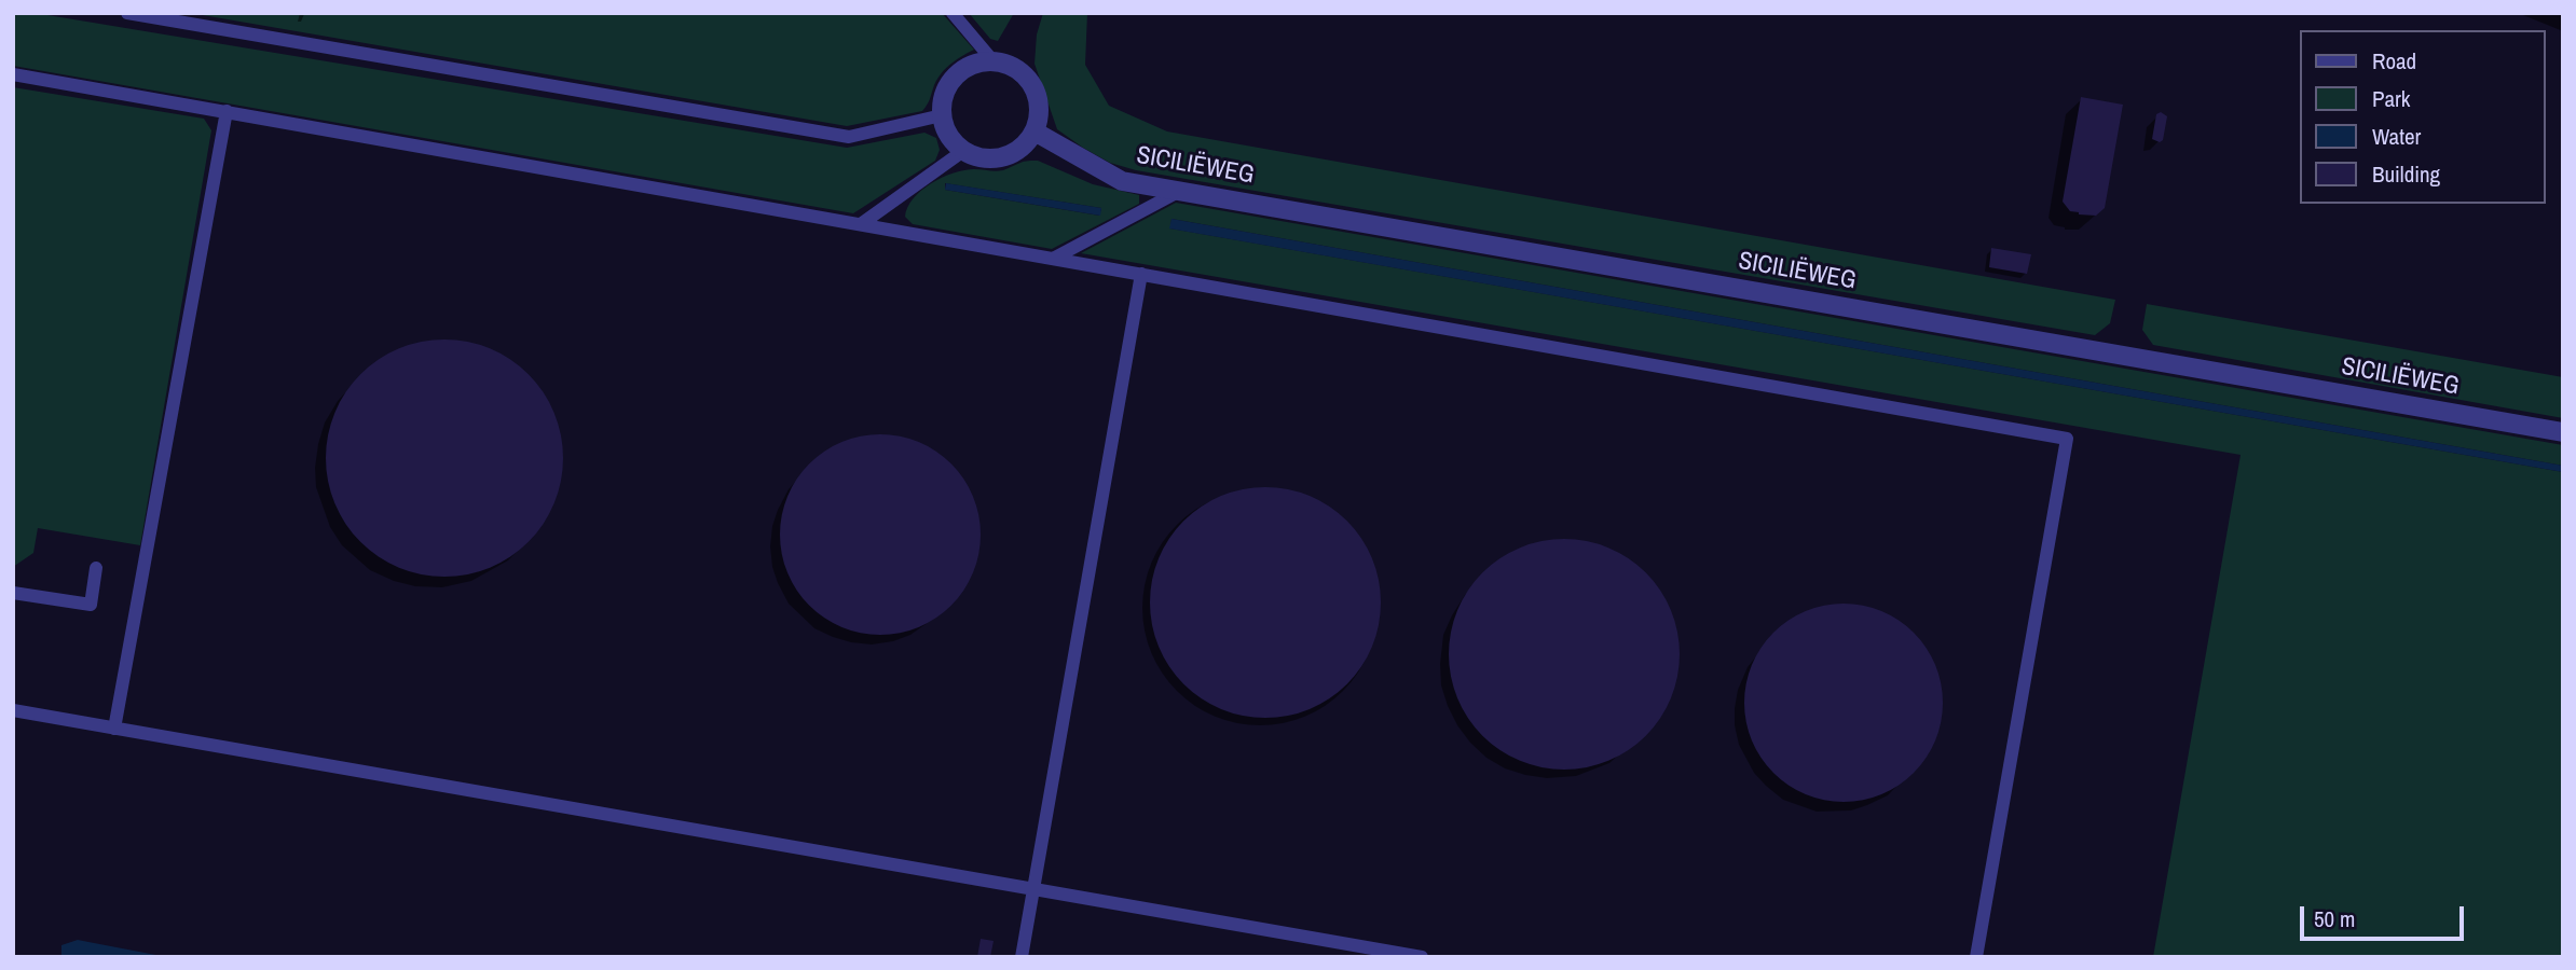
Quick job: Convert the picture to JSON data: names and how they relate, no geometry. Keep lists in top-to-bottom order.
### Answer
{
  "streets": {
    "street": ["SICILIËWEG"]
  },
  "legend": [
    "Road",
    "Park",
    "Water",
    "Building"
  ],
  "scale_bar": "50 m"
}
